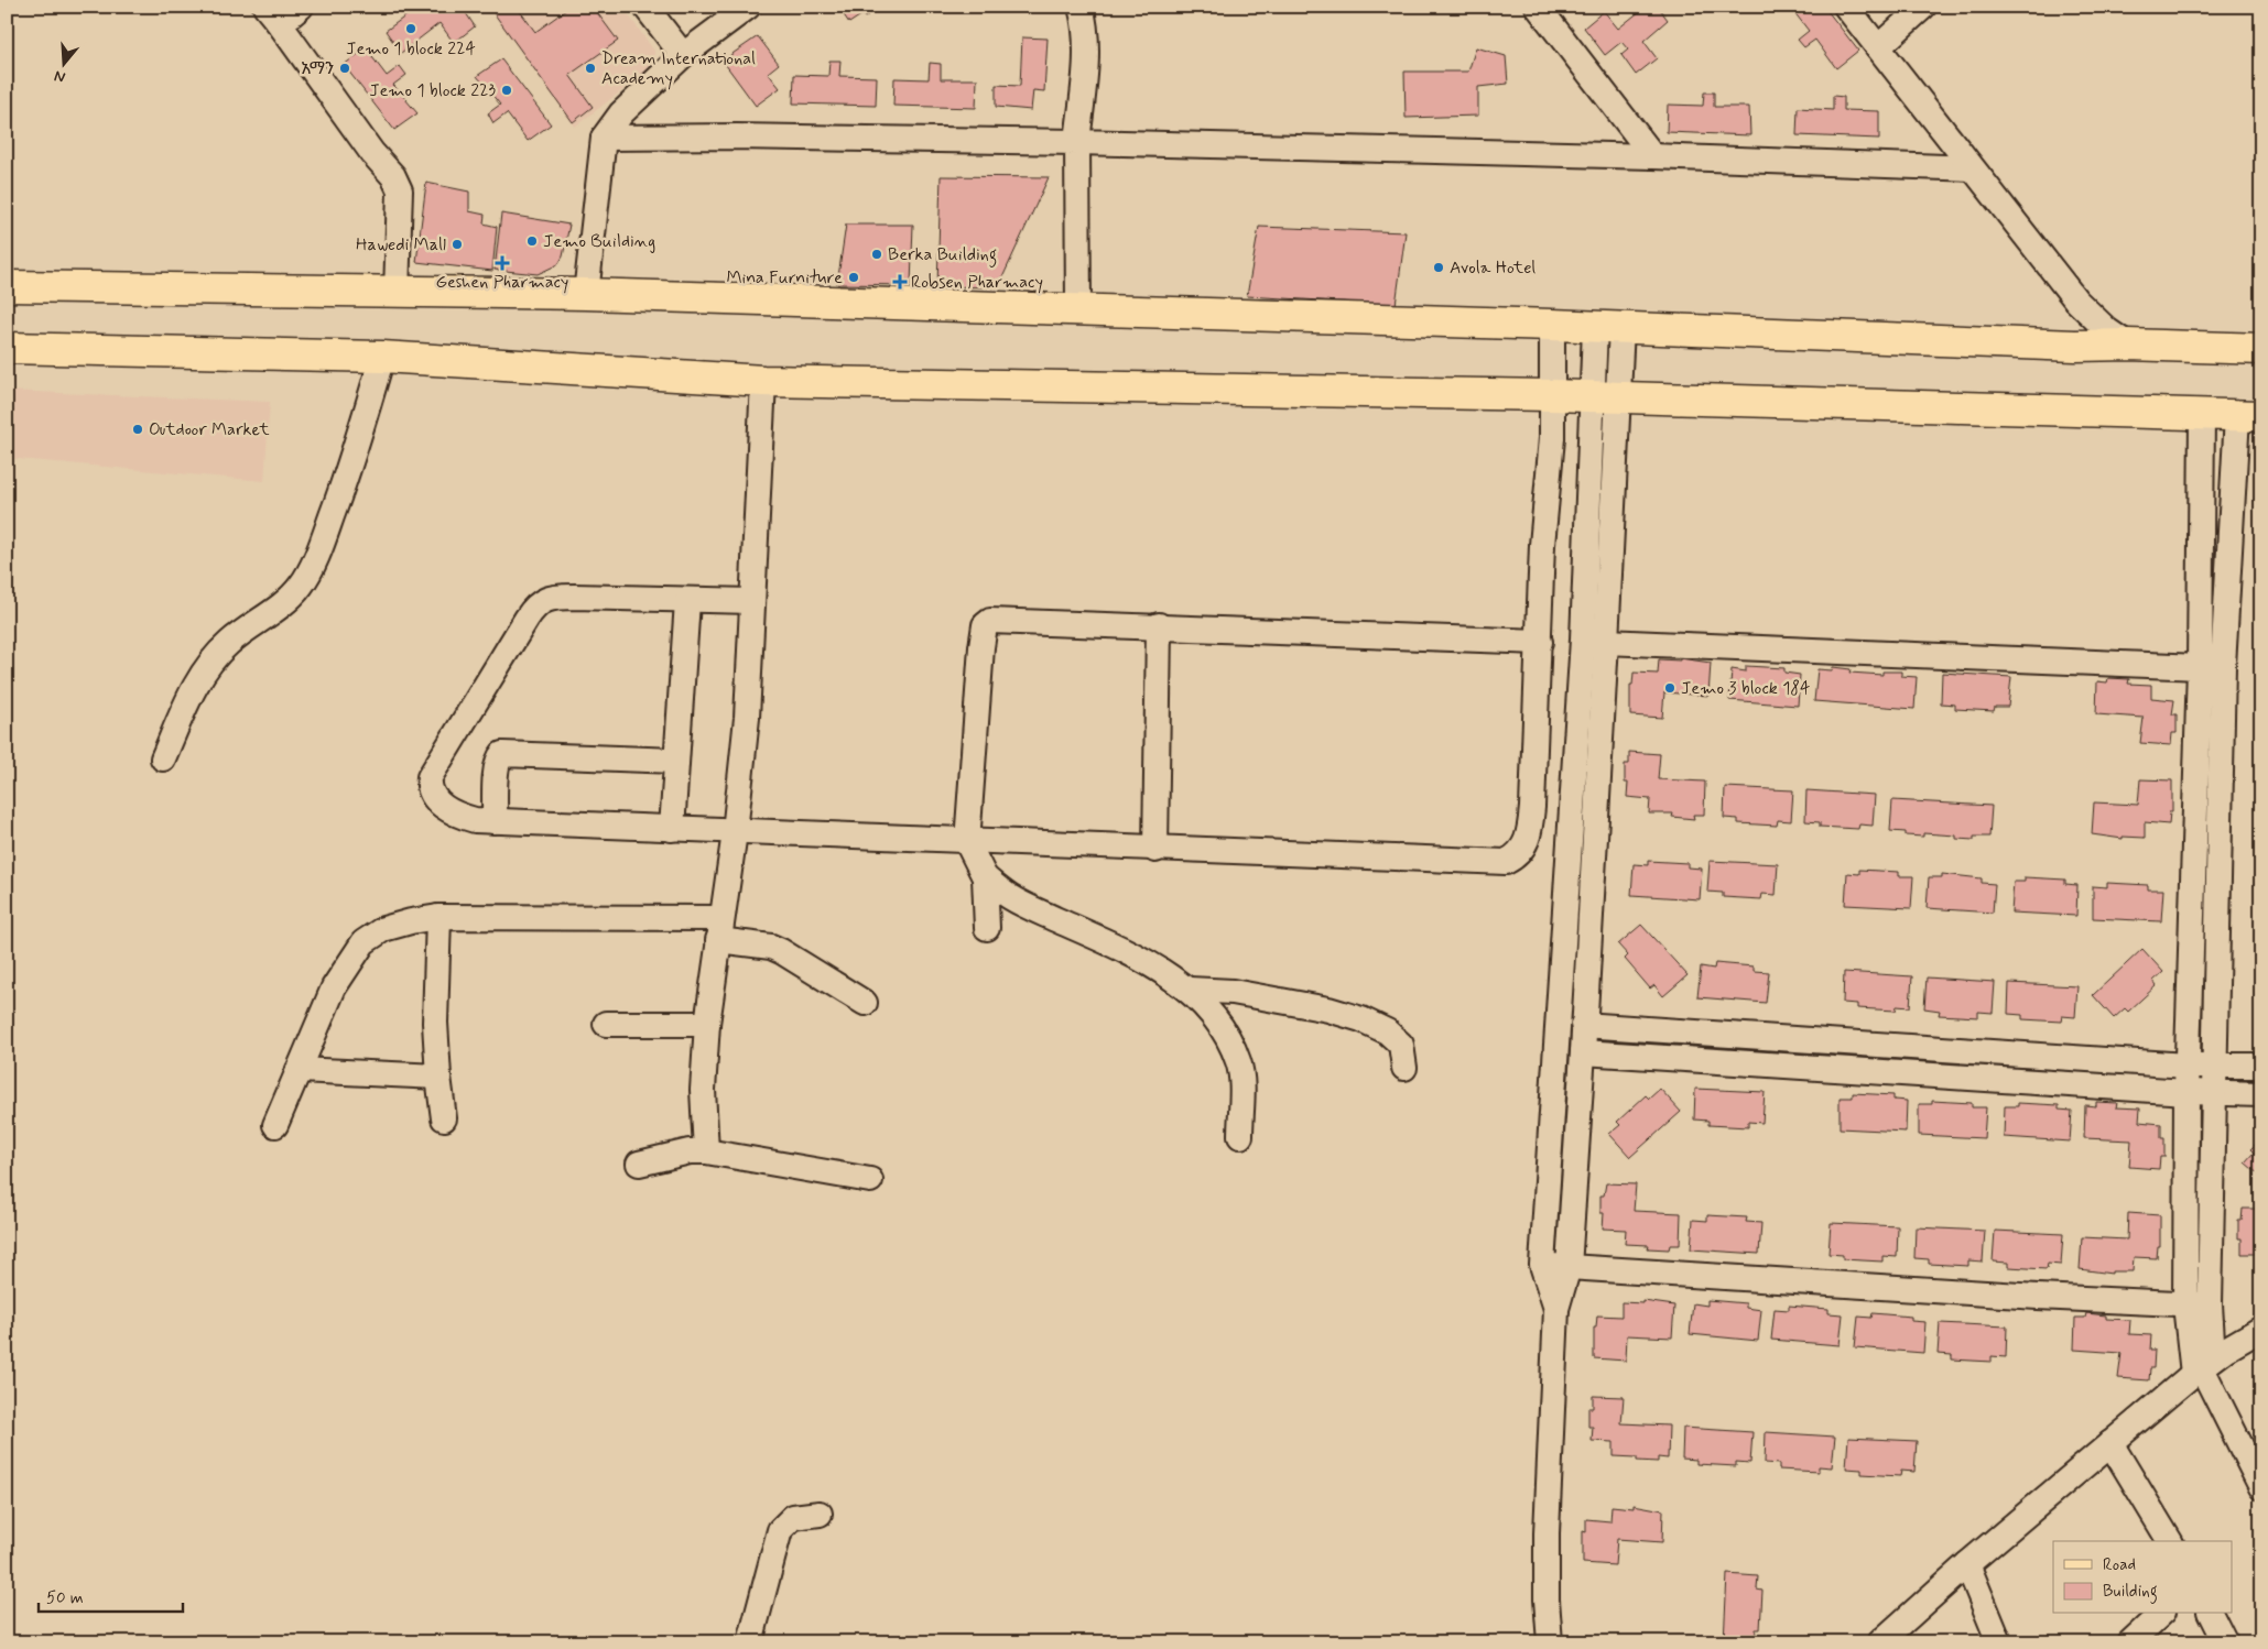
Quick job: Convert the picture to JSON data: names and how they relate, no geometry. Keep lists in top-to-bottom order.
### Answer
{
  "places": {
    "other": [
      "Jemo 1 block 224",
      "አማን",
      "Dream International Academy",
      "Jemo 1 block 223",
      "Jemo Building",
      "Hawedi Mall",
      "Berka Building",
      "Avola Hotel",
      "Mina Furniture",
      "Outdoor Market",
      "Jemo 3 block 184"
    ],
    "health": ["Geshen Pharmacy", "Robsen Pharmacy"]
  },
  "legend": ["Road", "Building"],
  "scale_bar": "50 m",
  "north": "bottom"
}
